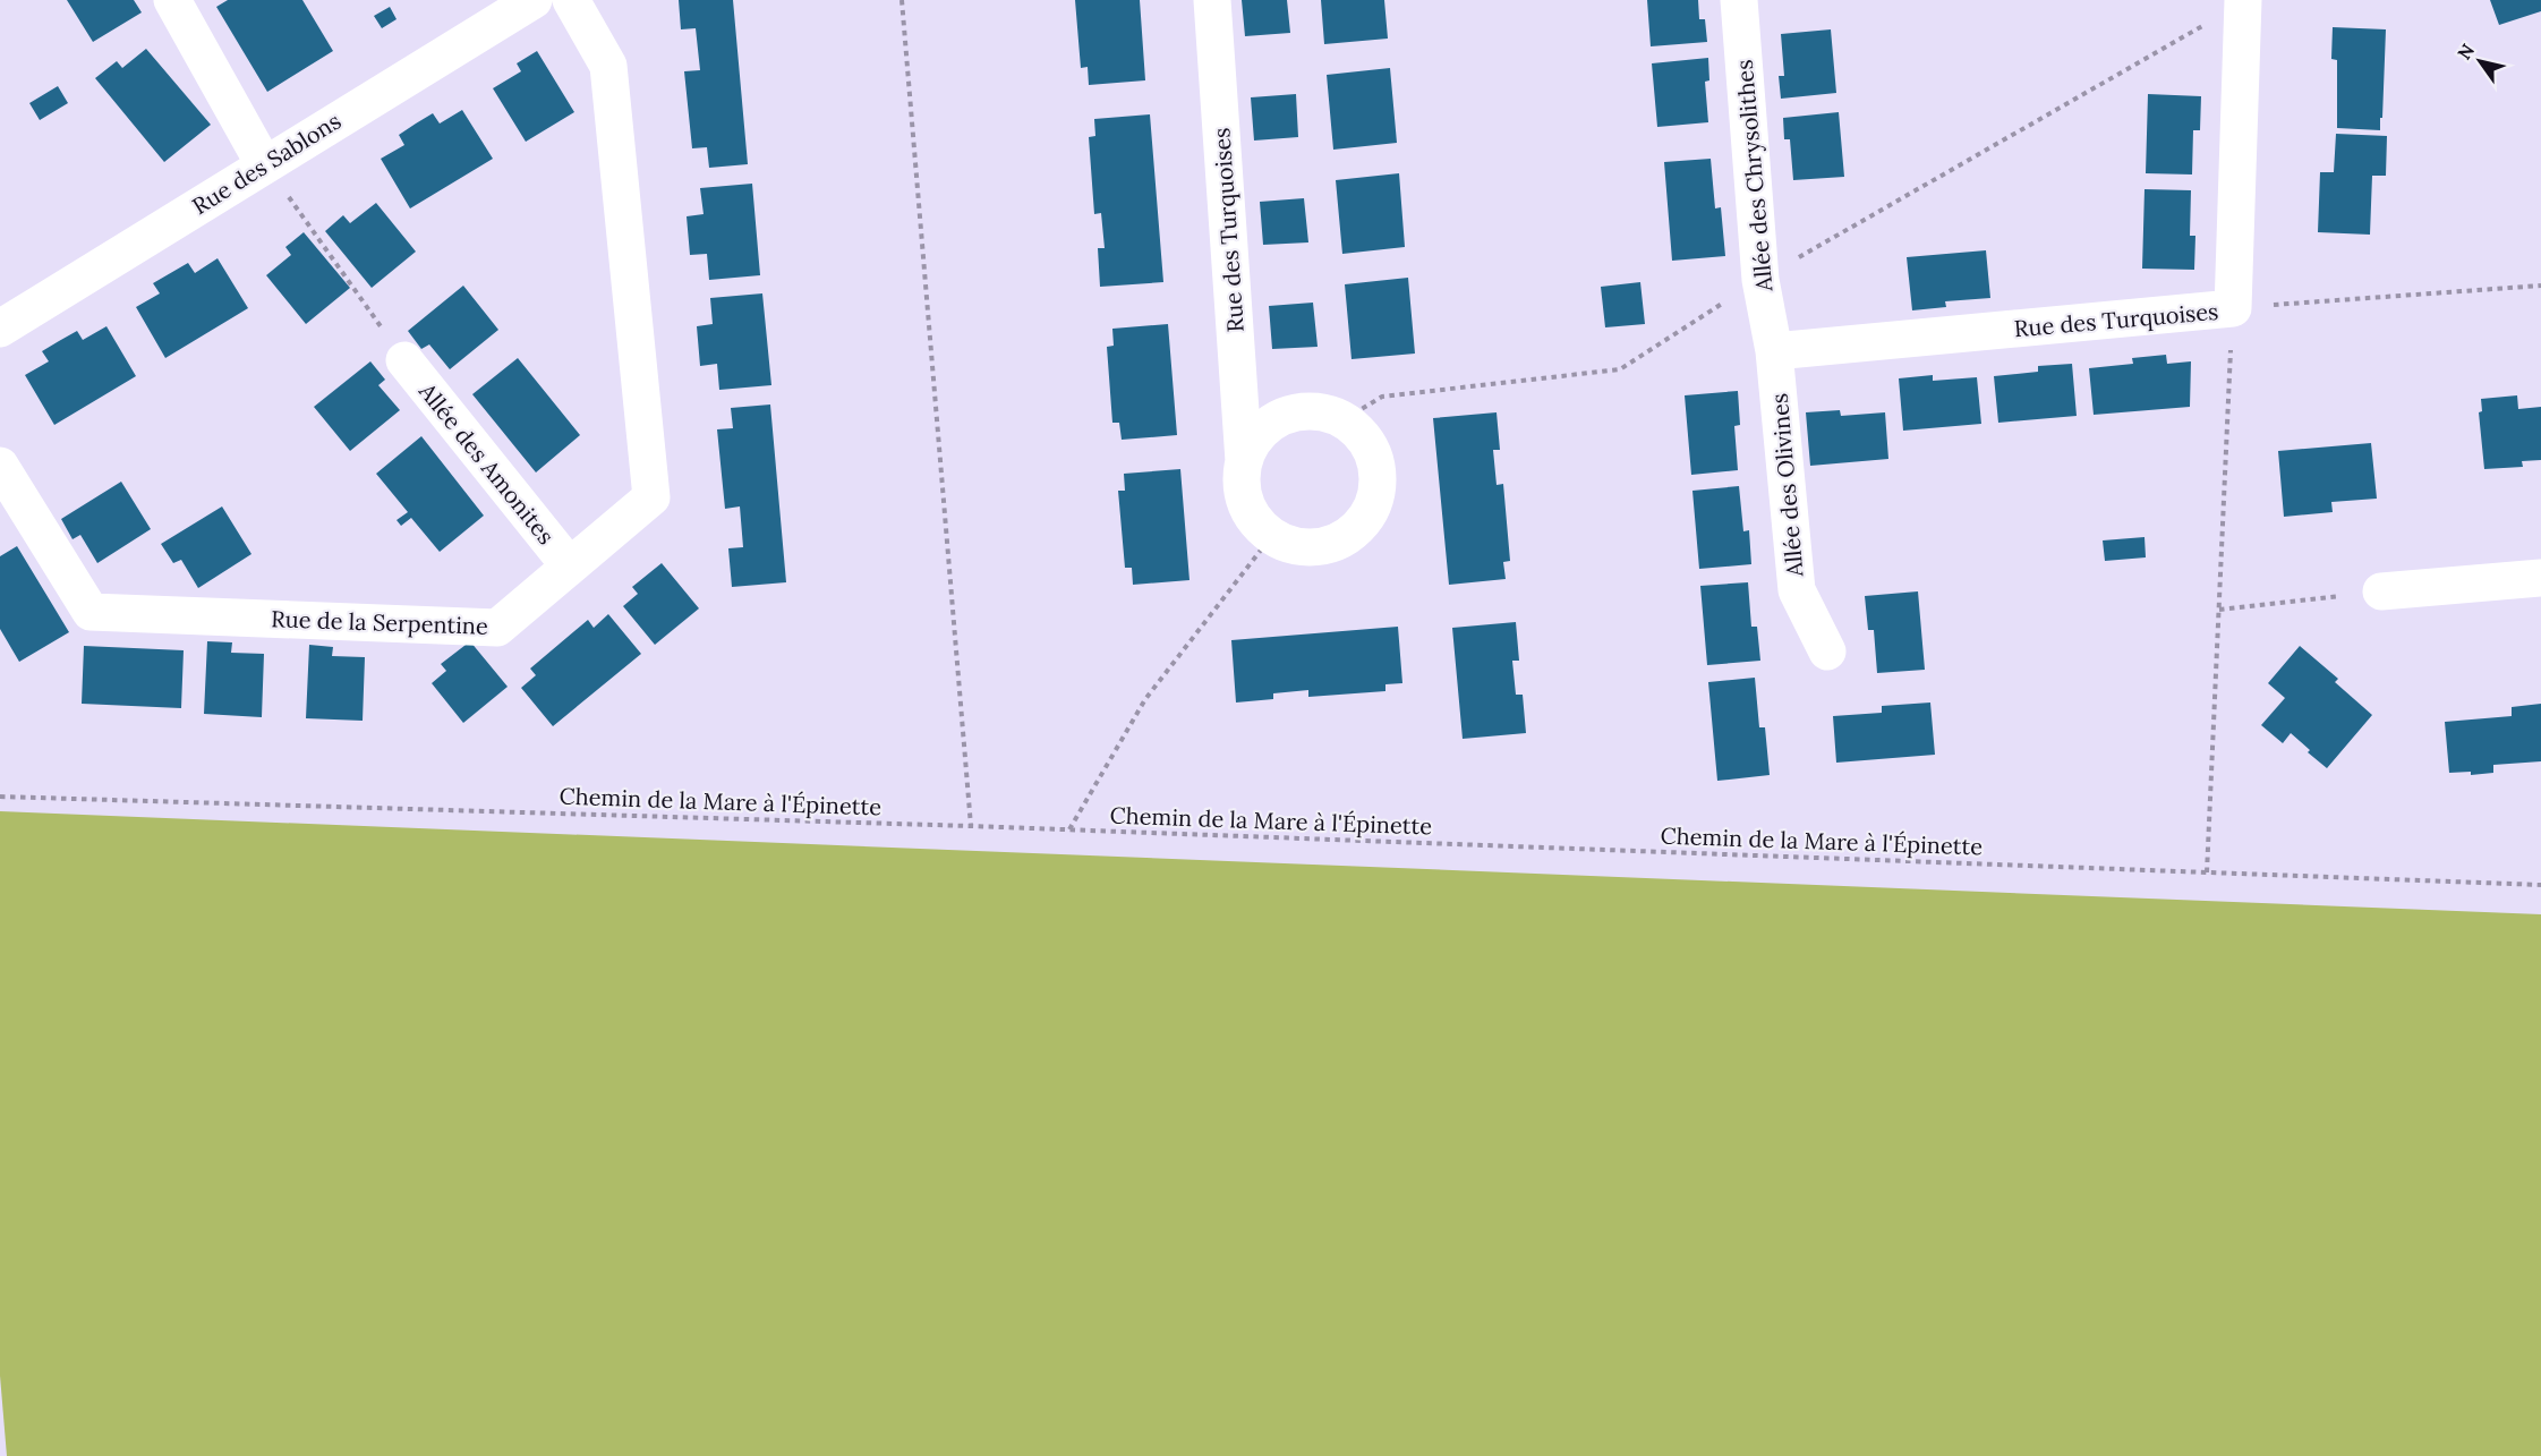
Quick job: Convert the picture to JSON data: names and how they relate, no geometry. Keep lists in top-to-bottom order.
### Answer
{
  "streets": {
    "street": [
      "Rue des Sablons",
      "Allée des Chrysolithes",
      "Rue des Turquoises",
      "Allée des Amonites",
      "Allée des Olivines",
      "Rue de la Serpentine"
    ],
    "path": ["Chemin de la Mare à l'Épinette"]
  },
  "crossings": [
    ["Allée des Chrysolithes", "Rue des Turquoises"],
    ["Allée des Chrysolithes", "Allée des Olivines"],
    ["Rue des Turquoises", "Allée des Olivines"],
    ["Allée des Amonites", "Rue de la Serpentine"]
  ],
  "north": "top left"
}
